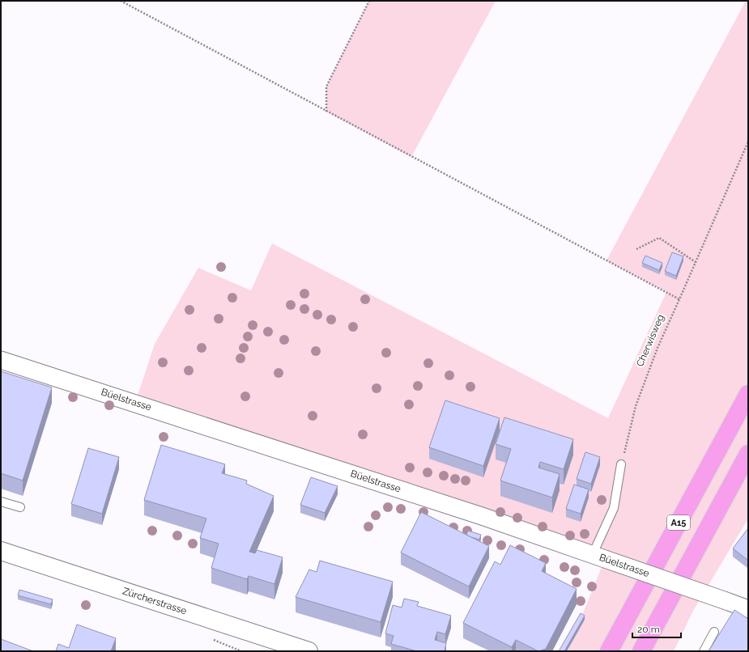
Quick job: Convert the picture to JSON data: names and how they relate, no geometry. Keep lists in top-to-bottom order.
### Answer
{
  "streets": {
    "highway": ["A15"],
    "main road": ["Zürcherstrasse"],
    "street": ["Büelstrasse"],
    "path": ["Cherwisweg"]
  },
  "scale_bar": "20 m"
}
